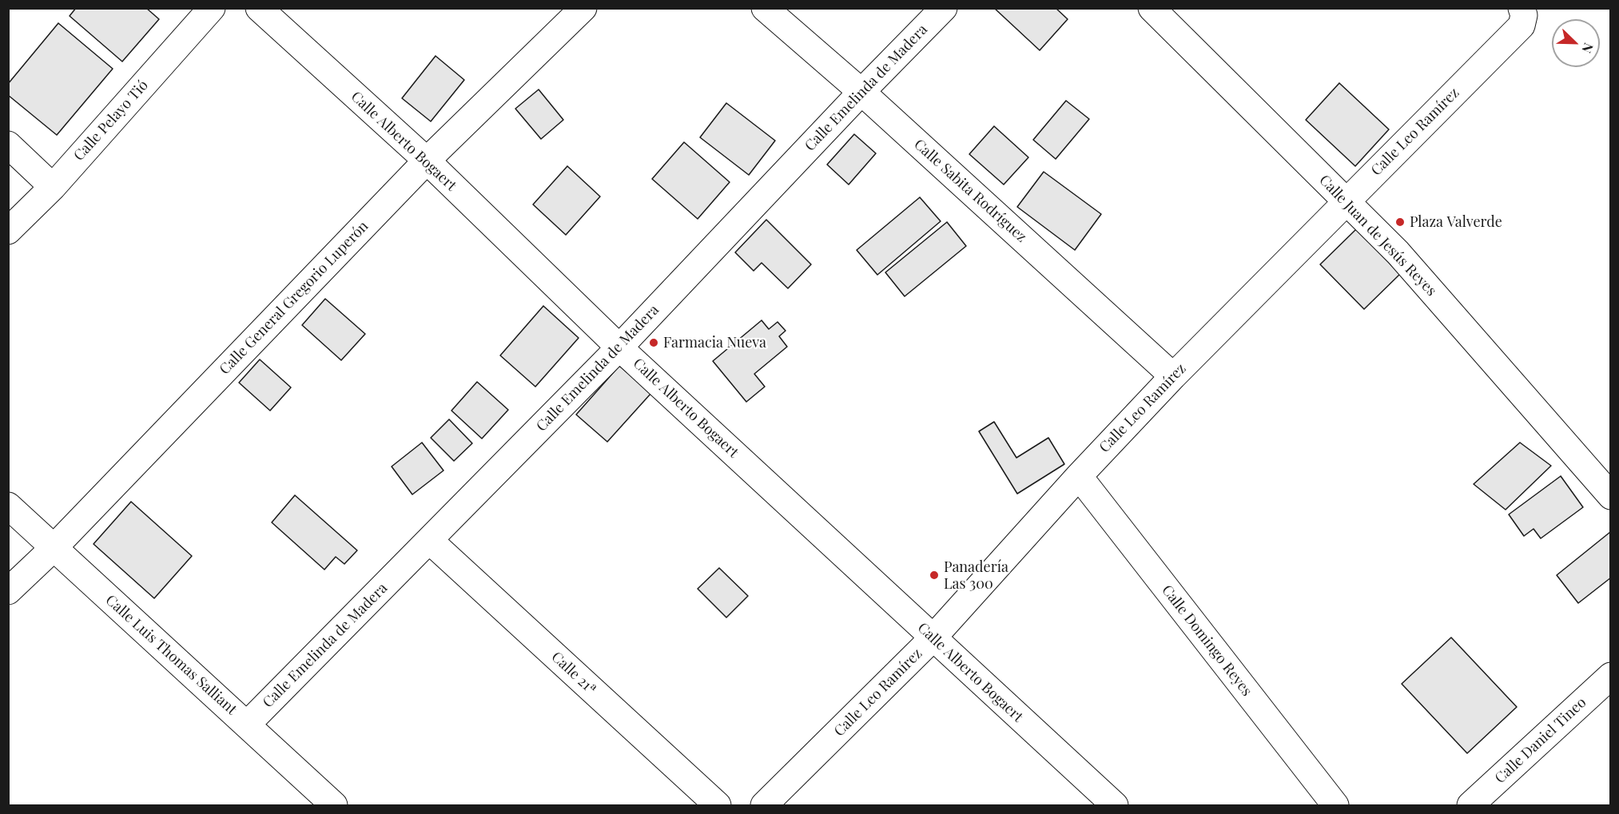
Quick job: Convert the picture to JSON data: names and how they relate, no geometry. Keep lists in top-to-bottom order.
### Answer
{
  "streets": {
    "street": [
      "Calle Emelinda de Madera",
      "Calle Pelayo Tió",
      "Calle Leo Ramírez",
      "Calle Alberto Bogaert",
      "Calle Sabita Rodríguez",
      "Calle Juan de Jesús Reyes",
      "Calle General Gregorio Luperón",
      "Calle Domingo Reyes",
      "Calle Luis Thomas Salliant",
      "Calle 21ª",
      "Calle Daniel Tineo"
    ]
  },
  "crossings": [
    ["Calle Emelinda de Madera", "Calle Alberto Bogaert"],
    ["Calle Emelinda de Madera", "Calle Sabita Rodríguez"],
    ["Calle Emelinda de Madera", "Calle Luis Thomas Salliant"],
    ["Calle Emelinda de Madera", "Calle 21ª"],
    ["Calle Leo Ramírez", "Calle Alberto Bogaert"],
    ["Calle Leo Ramírez", "Calle Sabita Rodríguez"],
    ["Calle Leo Ramírez", "Calle Juan de Jesús Reyes"],
    ["Calle Leo Ramírez", "Calle Domingo Reyes"],
    ["Calle Alberto Bogaert", "Calle General Gregorio Luperón"],
    ["Calle General Gregorio Luperón", "Calle Luis Thomas Salliant"]
  ],
  "places": ["Plaza Valverde", "Farmacia Nueva", "Panadería Las 300"],
  "north": "bottom right"
}
